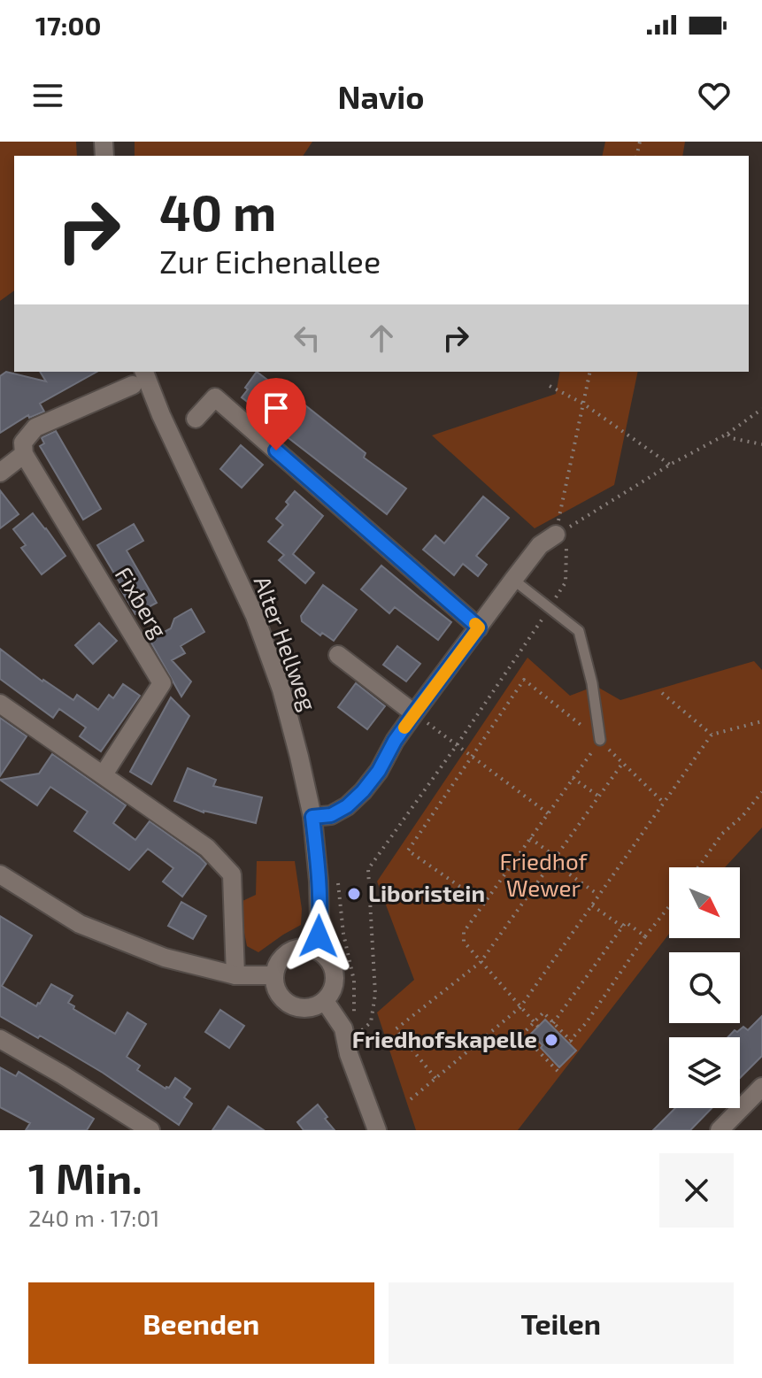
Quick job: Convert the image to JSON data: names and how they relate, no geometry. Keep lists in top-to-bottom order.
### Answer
{
  "streets": {
    "street": ["Fixberg", "Alter Hellweg"]
  },
  "parks": ["Friedhof Wewer"],
  "places": ["Liboristein", "Friedhofskapelle"],
  "north": "bottom right",
  "page": {
    "status": "17:00",
    "header": "Navio",
    "turn": ["40 m", "Zur Eichenallee"],
    "heading": ["1 Min.", "240 m · 17:01"],
    "buttons": ["Beenden", "Teilen"]
  }
}
